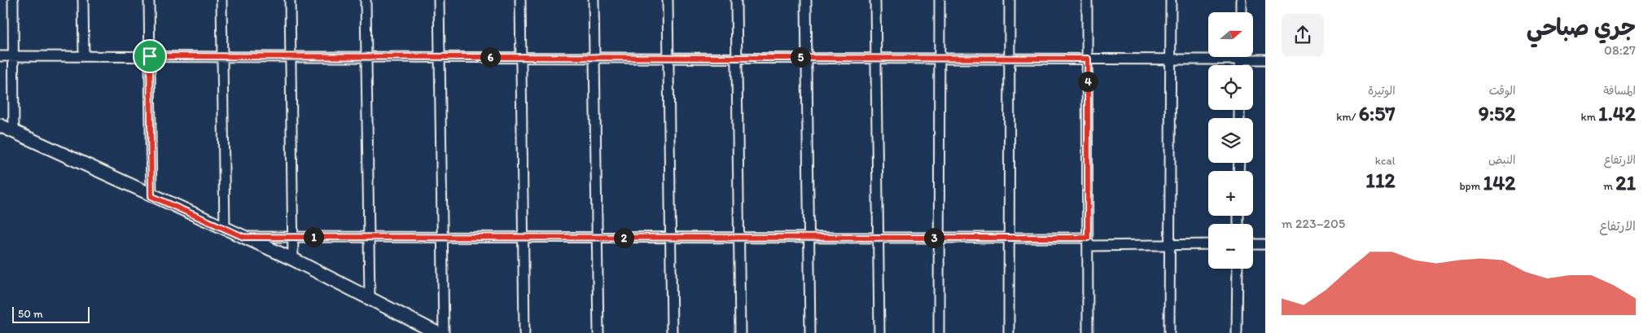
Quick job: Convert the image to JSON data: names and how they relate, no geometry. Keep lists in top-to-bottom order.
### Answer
{
  "scale_bar": "50 m",
  "north": "right",
  "page": {
    "heading": ["جري صباحي", "08:27"],
    "map_buttons": ["+", "−"],
    "pins": [
      "5",
      "6",
      "4",
      "1",
      "2",
      "3"
    ],
    "stats": [
      ["المسافة", "1.42 km"],
      ["الوقت", "9:52"],
      ["الوتيرة", "6:57 /km"],
      ["الارتفاع", "21 m"],
      ["النبض", "142 bpm"],
      ["kcal", "112"]
    ],
    "chart": ["الارتفاع", "205–223 m"],
    "scale": "50 m"
  }
}
